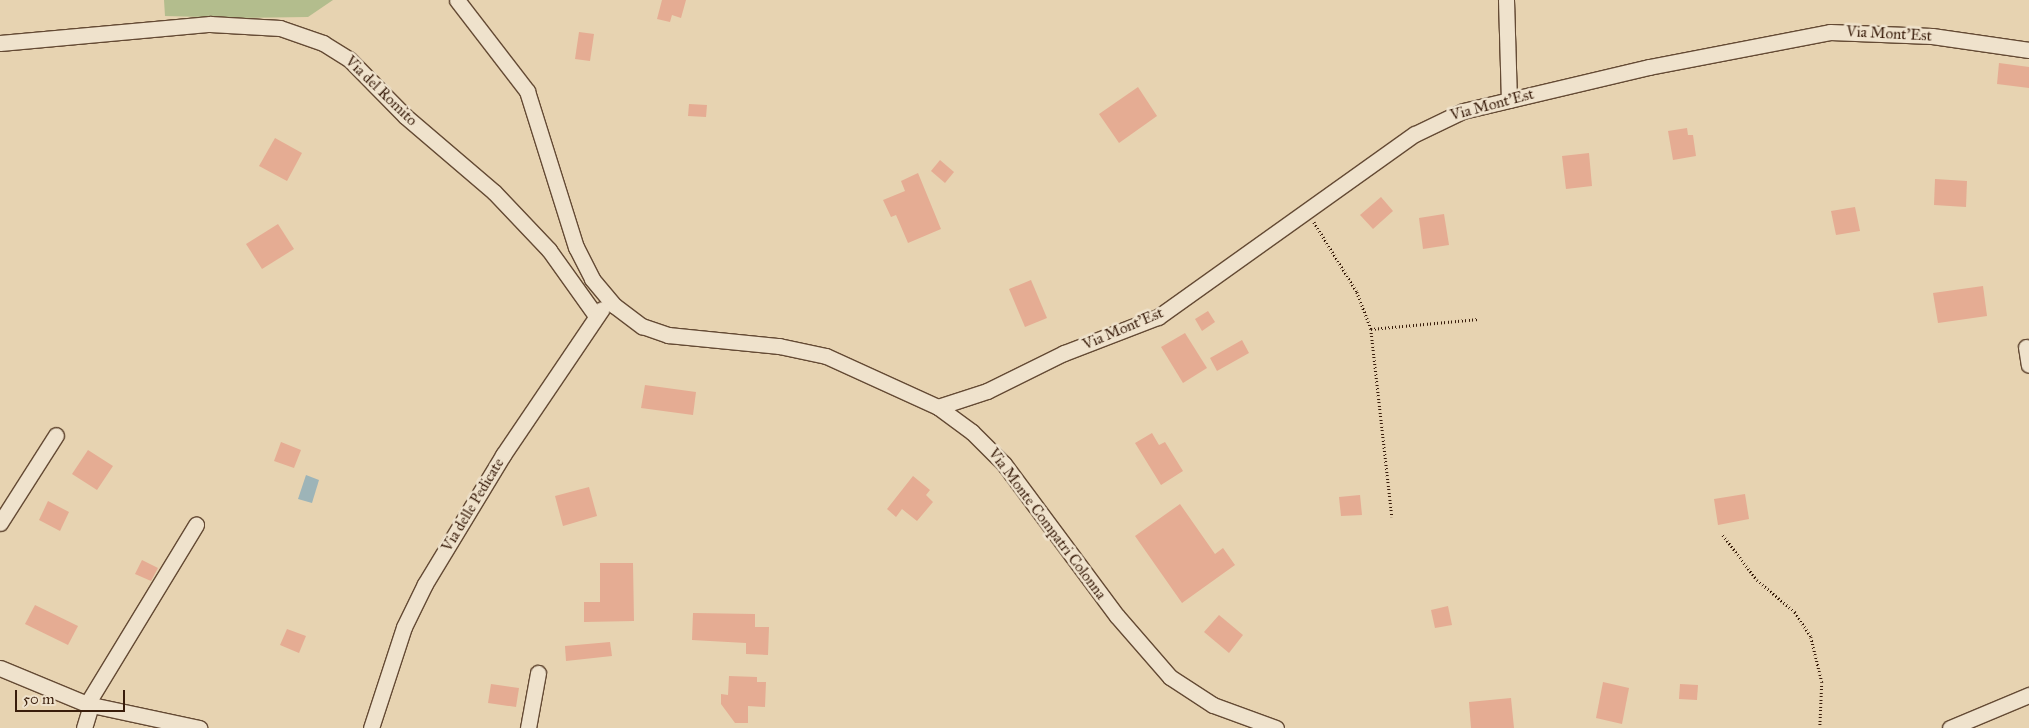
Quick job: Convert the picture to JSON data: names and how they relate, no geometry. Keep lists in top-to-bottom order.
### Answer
{
  "streets": {
    "street": [
      "Via Mont'Est",
      "Via del Romito",
      "Via delle Pedicate",
      "Via Monte Compatri Colonna"
    ]
  },
  "crossings": [
    ["Via Mont'Est", "Via Monte Compatri Colonna"],
    ["Via del Romito", "Via delle Pedicate"],
    ["Via delle Pedicate", "Via Monte Compatri Colonna"]
  ],
  "scale_bar": "50 m"
}
